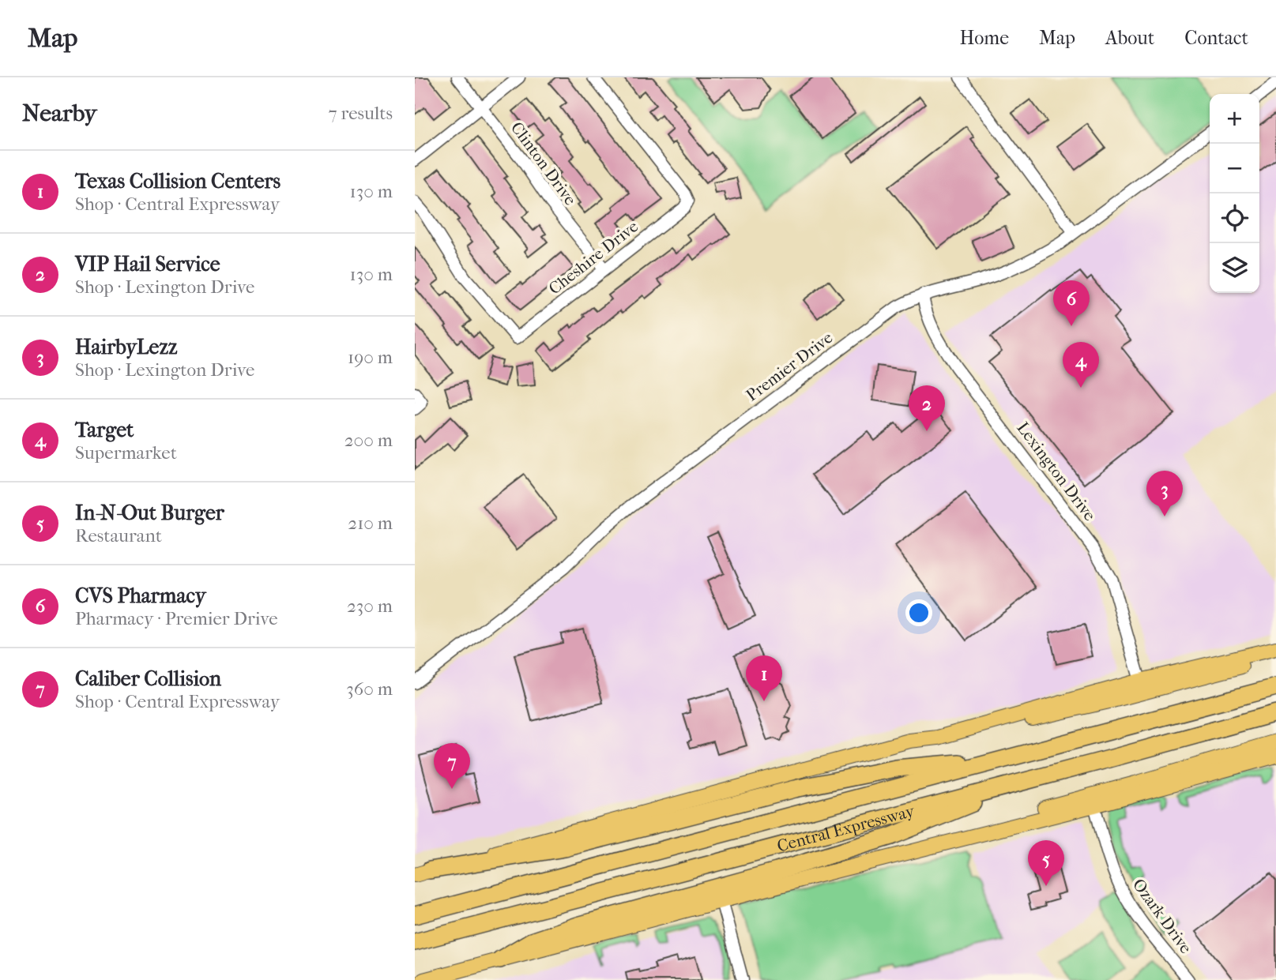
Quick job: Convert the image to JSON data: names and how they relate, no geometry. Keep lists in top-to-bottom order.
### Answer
{
  "streets": {
    "highway": ["Central Expressway"],
    "street": [
      "Clinton Drive",
      "Cheshire Drive",
      "Premier Drive",
      "Lexington Drive",
      "Ozark Drive"
    ]
  },
  "crossings": [
    ["Clinton Drive", "Cheshire Drive"],
    ["Premier Drive", "Lexington Drive"]
  ],
  "page": {
    "header": "Map",
    "nav": [
      "Home",
      "Map",
      "About",
      "Contact"
    ],
    "heading": ["Nearby", "7 results"],
    "map_buttons": ["+", "−"],
    "list": [
      {
        "mark": "1",
        "name": "Texas Collision Centers",
        "note": "Shop · Central Expressway",
        "value": "130 m"
      },
      {
        "mark": "2",
        "name": "VIP Hail Service",
        "note": "Shop · Lexington Drive",
        "value": "130 m"
      },
      {
        "mark": "3",
        "name": "HairbyLezz",
        "note": "Shop · Lexington Drive",
        "value": "190 m"
      },
      {
        "mark": "4",
        "name": "Target",
        "note": "Supermarket",
        "value": "200 m"
      },
      {
        "mark": "5",
        "name": "In-N-Out Burger",
        "note": "Restaurant",
        "value": "210 m"
      },
      {
        "mark": "6",
        "name": "CVS Pharmacy",
        "note": "Pharmacy · Premier Drive",
        "value": "230 m"
      },
      {
        "mark": "7",
        "name": "Caliber Collision",
        "note": "Shop · Central Expressway",
        "value": "360 m"
      }
    ],
    "pins": [
      "6",
      "4",
      "2",
      "3",
      "1",
      "7",
      "5"
    ]
  }
}
